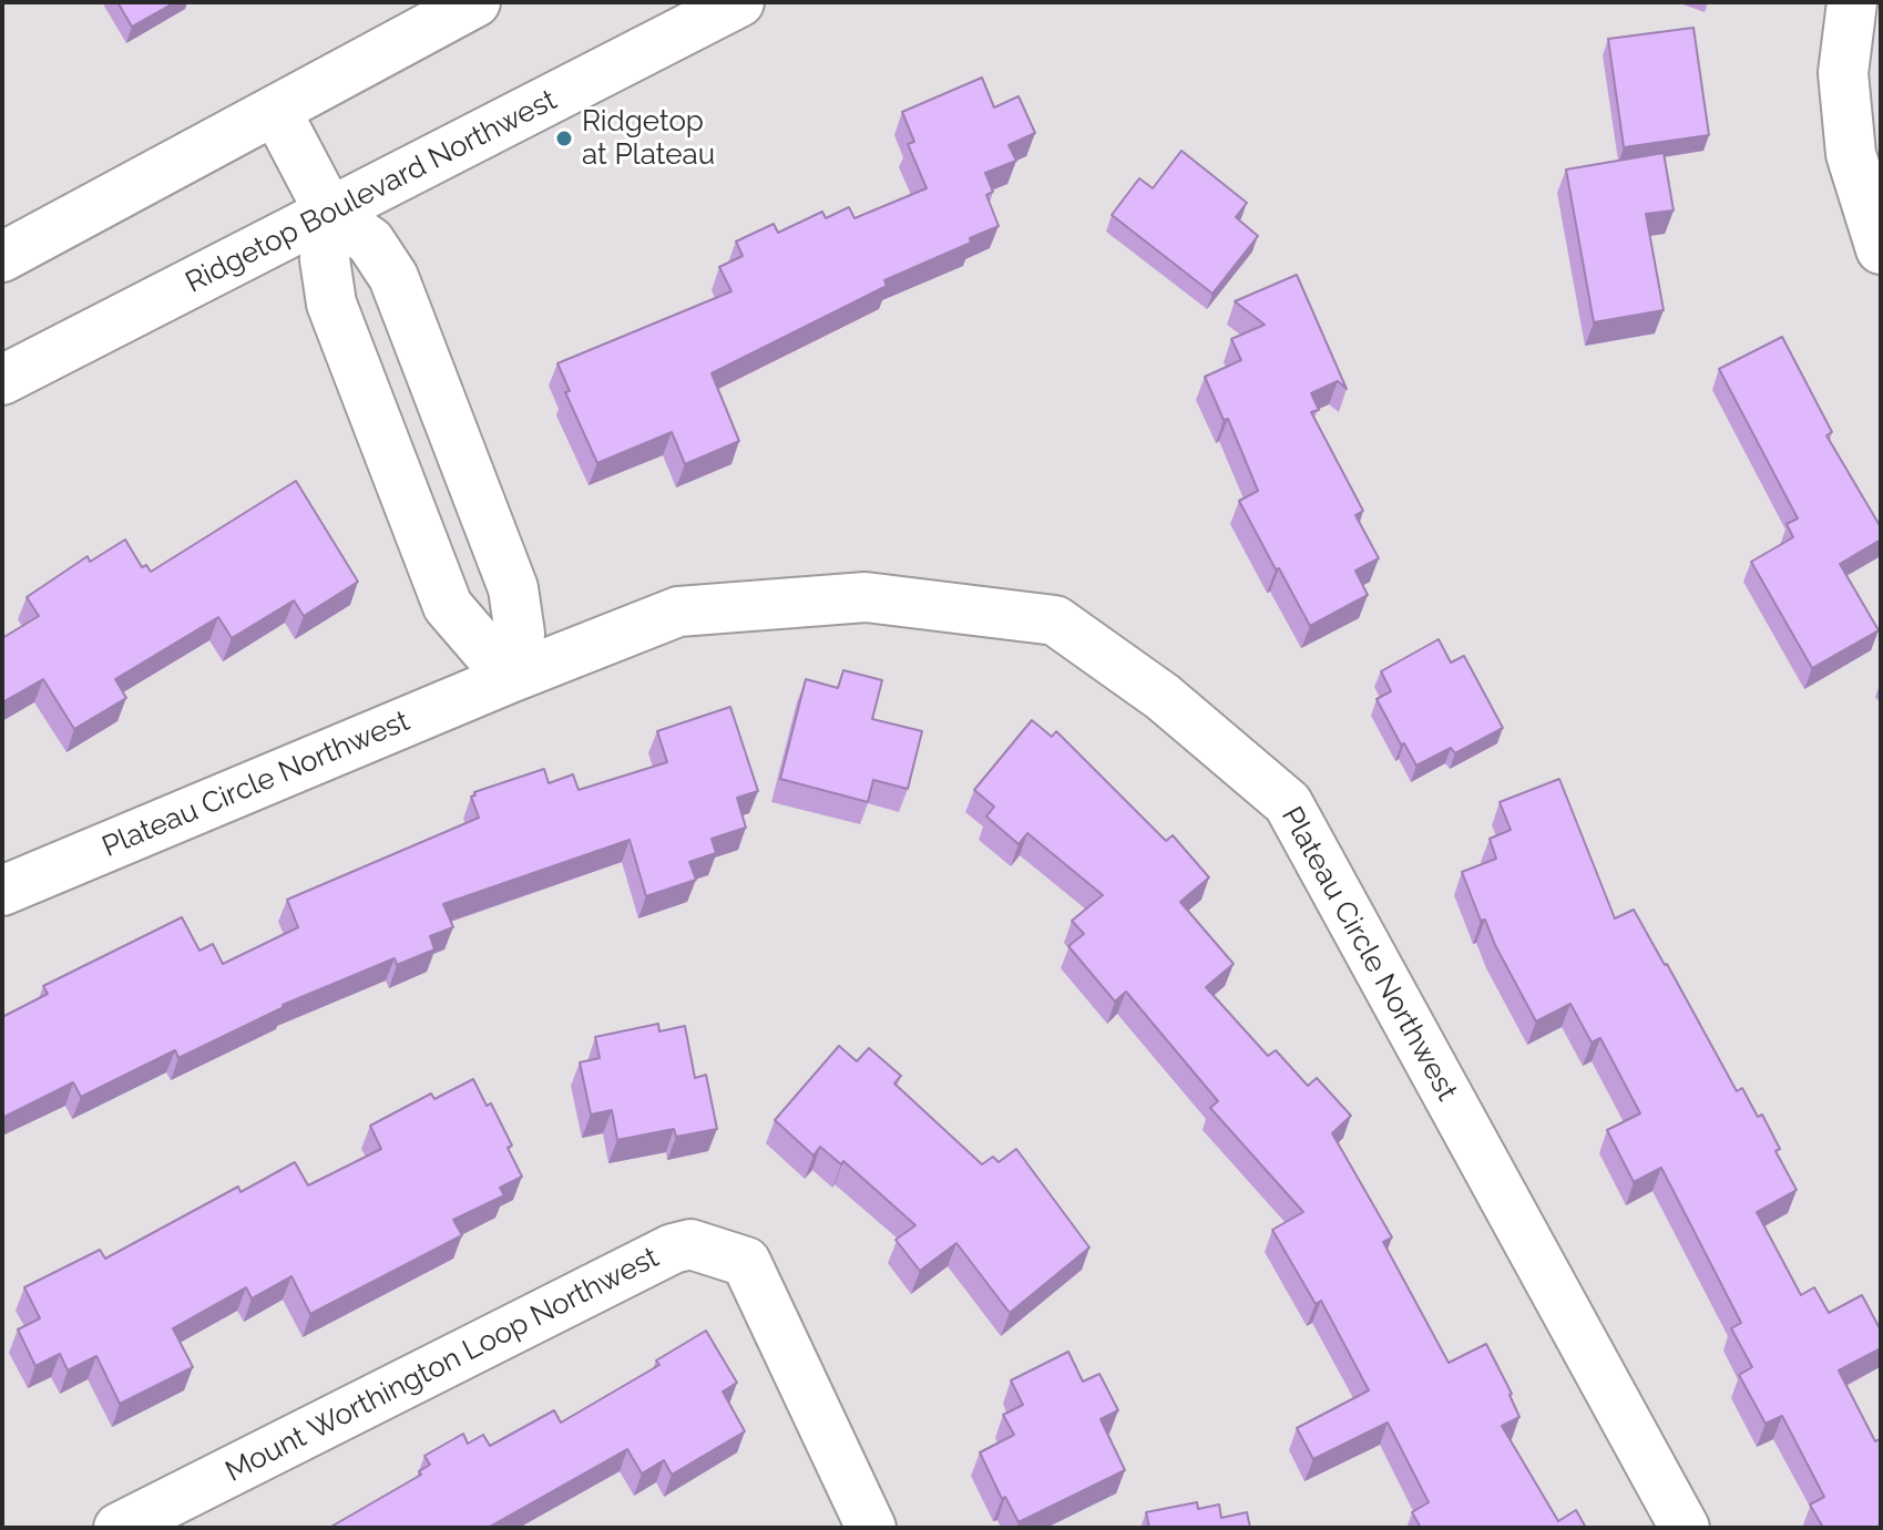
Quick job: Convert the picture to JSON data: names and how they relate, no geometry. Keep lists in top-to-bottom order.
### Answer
{
  "streets": {
    "street": ["Ridgetop Boulevard Northwest", "Plateau Circle Northwest", "Mount Worthington Loop Northwest"]
  },
  "places": ["Ridgetop at Plateau"]
}
